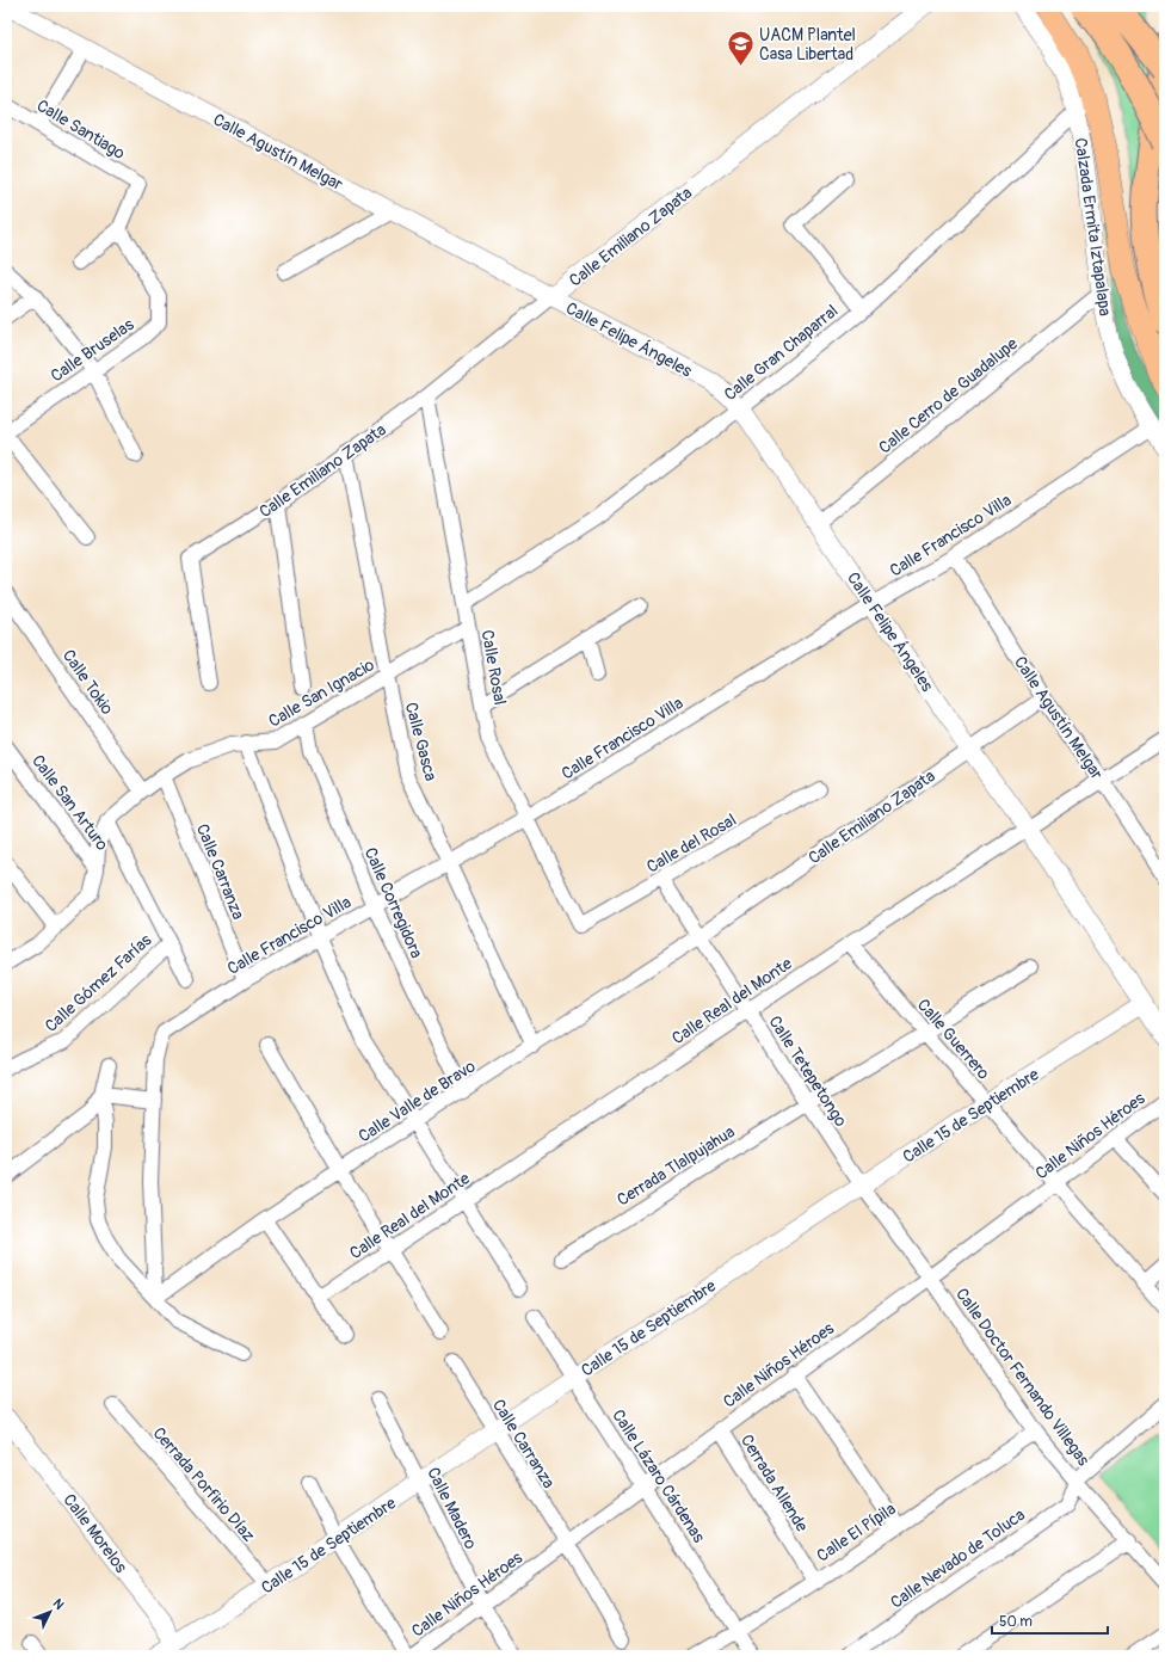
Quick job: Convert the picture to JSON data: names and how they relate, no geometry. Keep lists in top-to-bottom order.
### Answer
{
  "streets": {
    "main road": ["Calzada Ermita Iztapalapa"],
    "street": [
      "Calle Santiago",
      "Calle Agustín Melgar",
      "Calle Emiliano Zapata",
      "Calle Felipe Ángeles",
      "Calle Bruselas",
      "Calle Gran Chaparral",
      "Calle Cerro de Guadalupe",
      "Calle Francisco Villa",
      "Calle Rosal",
      "Calle Tokio",
      "Calle San Ignacio",
      "Calle Gasca",
      "Calle San Arturo",
      "Calle del Rosal",
      "Calle Carranza",
      "Calle Corregidora",
      "Calle Gómez Farías",
      "Calle Real del Monte",
      "Calle Guerrero",
      "Calle Tetepetongo",
      "Calle Valle de Bravo",
      "Calle 15 de Septiembre",
      "Calle Niños Héroes",
      "Cerrada Tlalpujahua",
      "Calle Doctor Fernando Villegas",
      "Calle Lázaro Cárdenas",
      "Cerrada Allende",
      "Cerrada Porfirio Díaz",
      "Calle Madero",
      "Calle El Pípila",
      "Calle Morelos",
      "Calle Nevado de Toluca"
    ]
  },
  "crossings": [
    ["Calle Santiago", "Calle Bruselas"],
    ["Calle Agustín Melgar", "Calle Emiliano Zapata"],
    ["Calle Agustín Melgar", "Calle Felipe Ángeles"],
    ["Calle Agustín Melgar", "Calle Francisco Villa"],
    ["Calle Agustín Melgar", "Calle Real del Monte"],
    ["Calzada Ermita Iztapalapa", "Calle Gran Chaparral"],
    ["Calzada Ermita Iztapalapa", "Calle Cerro de Guadalupe"],
    ["Calzada Ermita Iztapalapa", "Calle Francisco Villa"],
    ["Calle Emiliano Zapata", "Calle Felipe Ángeles"],
    ["Calle Emiliano Zapata", "Calle Rosal"],
    ["Calle Emiliano Zapata", "Calle Gasca"],
    ["Calle Emiliano Zapata", "Calle Tetepetongo"],
    ["Calle Emiliano Zapata", "Calle Valle de Bravo"],
    ["Calle Felipe Ángeles", "Calle Gran Chaparral"],
    ["Calle Felipe Ángeles", "Calle Cerro de Guadalupe"],
    ["Calle Felipe Ángeles", "Calle Francisco Villa"],
    ["Calle Felipe Ángeles", "Calle Real del Monte"],
    ["Calle Felipe Ángeles", "Calle 15 de Septiembre"],
    ["Calle Gran Chaparral", "Calle Rosal"],
    ["Calle Francisco Villa", "Calle Rosal"],
    ["Calle Francisco Villa", "Calle Gasca"],
    ["Calle Francisco Villa", "Calle Carranza"],
    ["Calle Francisco Villa", "Calle Corregidora"],
    ["Calle Francisco Villa", "Calle Valle de Bravo"],
    ["Calle Rosal", "Calle San Ignacio"],
    ["Calle Rosal", "Calle del Rosal"],
    ["Calle Tokio", "Calle San Ignacio"],
    ["Calle San Ignacio", "Calle Gasca"],
    ["Calle San Ignacio", "Calle San Arturo"],
    ["Calle San Ignacio", "Calle Carranza"],
    ["Calle San Ignacio", "Calle Corregidora"],
    ["Calle San Ignacio", "Calle Gómez Farías"],
    ["Calle Gasca", "Calle Valle de Bravo"],
    ["Calle del Rosal", "Calle Tetepetongo"],
    ["Calle Carranza", "Calle 15 de Septiembre"],
    ["Calle Carranza", "Calle Niños Héroes"],
    ["Calle Corregidora", "Calle Valle de Bravo"],
    ["Calle Real del Monte", "Calle Guerrero"],
    ["Calle Real del Monte", "Calle Tetepetongo"],
    ["Calle Guerrero", "Calle 15 de Septiembre"],
    ["Calle Guerrero", "Calle Niños Héroes"],
    ["Calle Guerrero", "Cerrada Tlalpujahua"],
    ["Calle Tetepetongo", "Calle Valle de Bravo"],
    ["Calle Tetepetongo", "Calle 15 de Septiembre"],
    ["Calle Tetepetongo", "Calle Niños Héroes"],
    ["Calle Tetepetongo", "Cerrada Tlalpujahua"],
    ["Calle Tetepetongo", "Calle Doctor Fernando Villegas"],
    ["Calle 15 de Septiembre", "Calle Lázaro Cárdenas"],
    ["Calle 15 de Septiembre", "Cerrada Porfirio Díaz"],
    ["Calle 15 de Septiembre", "Calle Madero"],
    ["Calle 15 de Septiembre", "Calle Morelos"],
    ["Calle Niños Héroes", "Calle Doctor Fernando Villegas"],
    ["Calle Niños Héroes", "Calle Lázaro Cárdenas"],
    ["Calle Niños Héroes", "Cerrada Allende"],
    ["Calle Niños Héroes", "Calle Madero"],
    ["Calle Doctor Fernando Villegas", "Calle El Pípila"],
    ["Calle Doctor Fernando Villegas", "Calle Nevado de Toluca"],
    ["Calle Lázaro Cárdenas", "Calle El Pípila"],
    ["Cerrada Allende", "Calle El Pípila"]
  ],
  "places": {
    "school or university": ["UACM Plantel Casa Libertad"]
  },
  "scale_bar": "50 m",
  "north": "top right"
}
